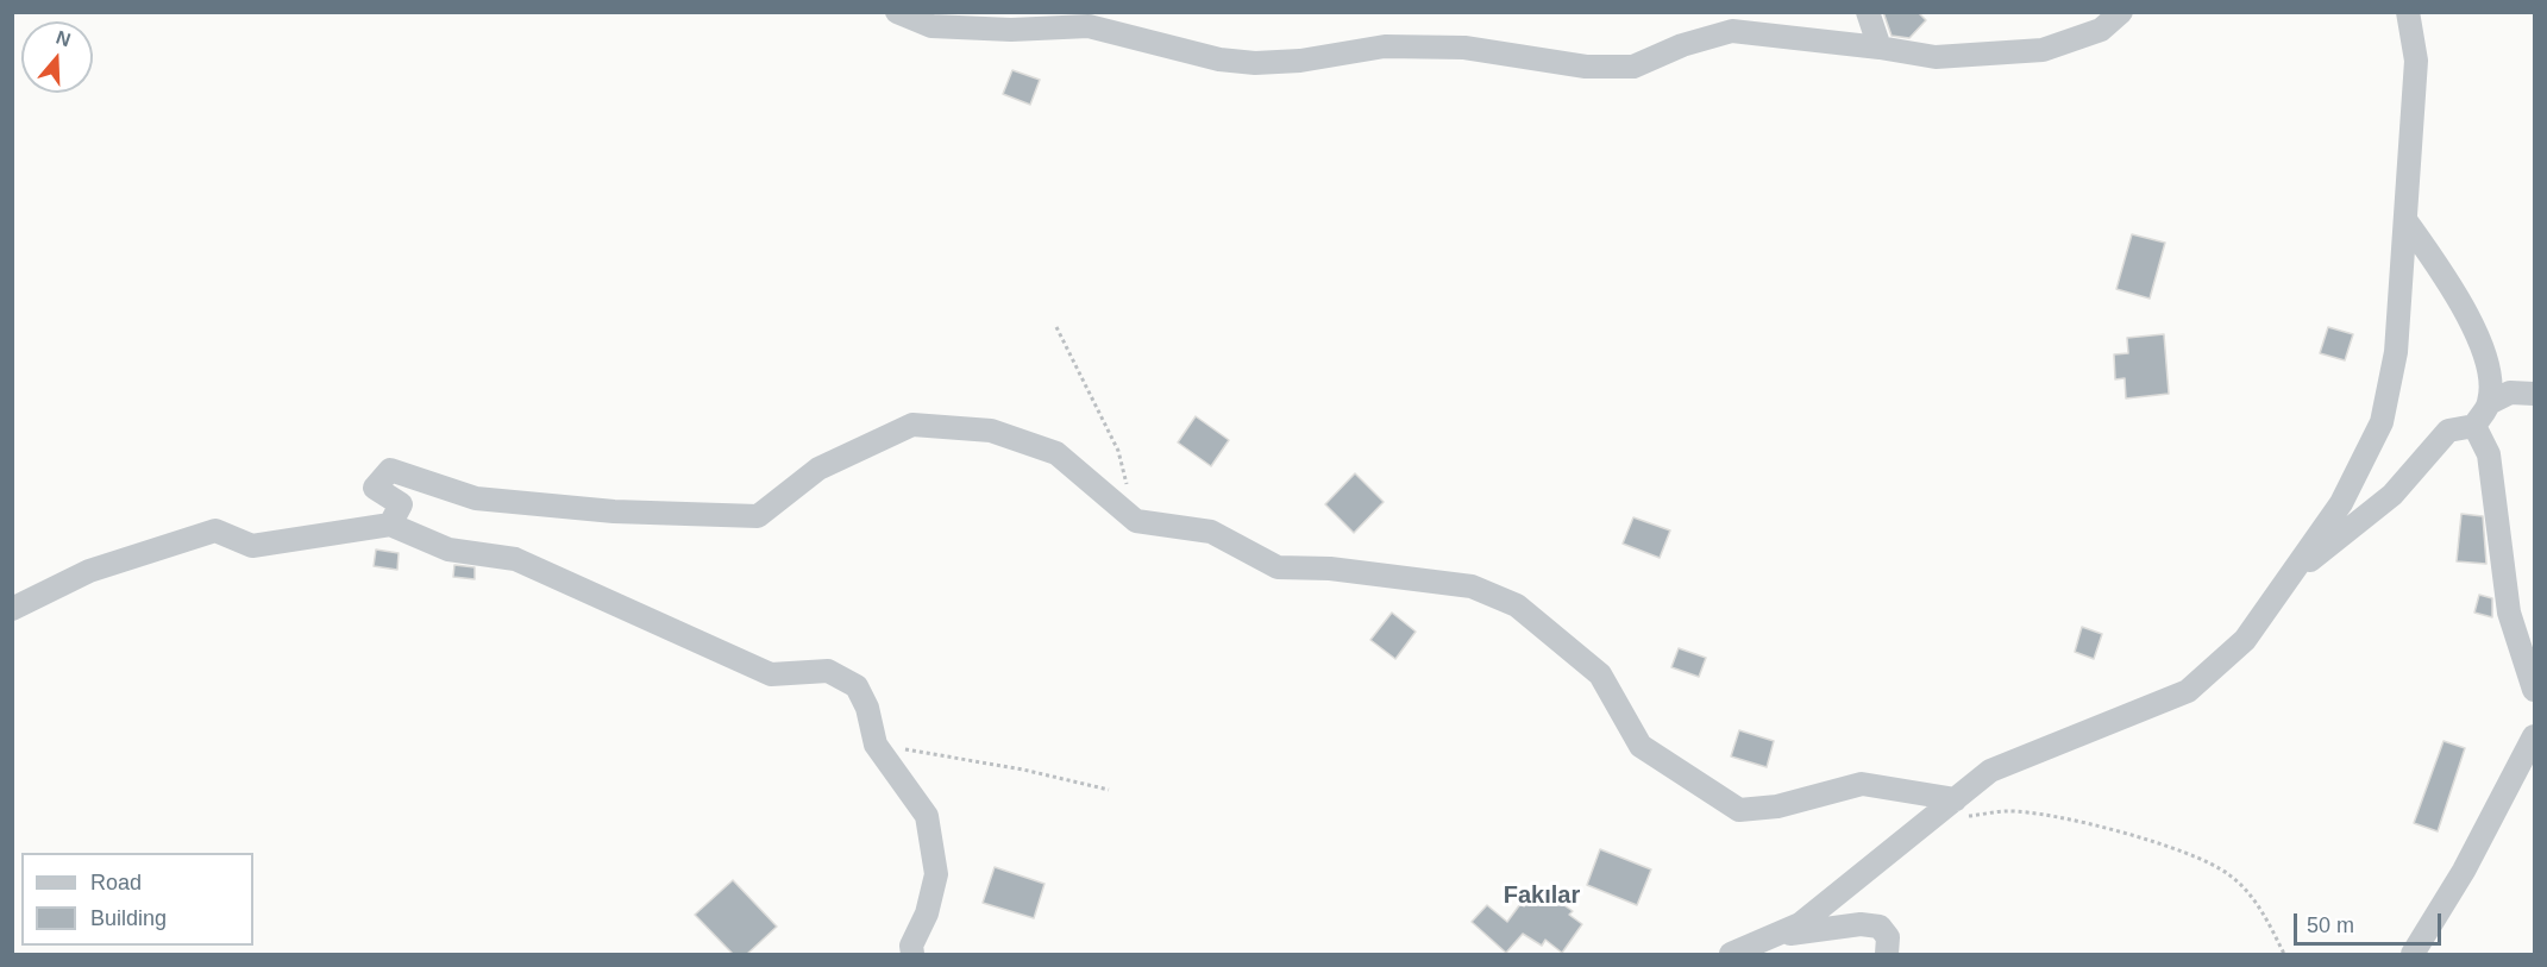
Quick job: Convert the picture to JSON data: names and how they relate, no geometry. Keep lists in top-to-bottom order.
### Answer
{
  "districts": ["Fakılar"],
  "legend": ["Road", "Building"],
  "scale_bar": "50 m",
  "north": "top"
}
